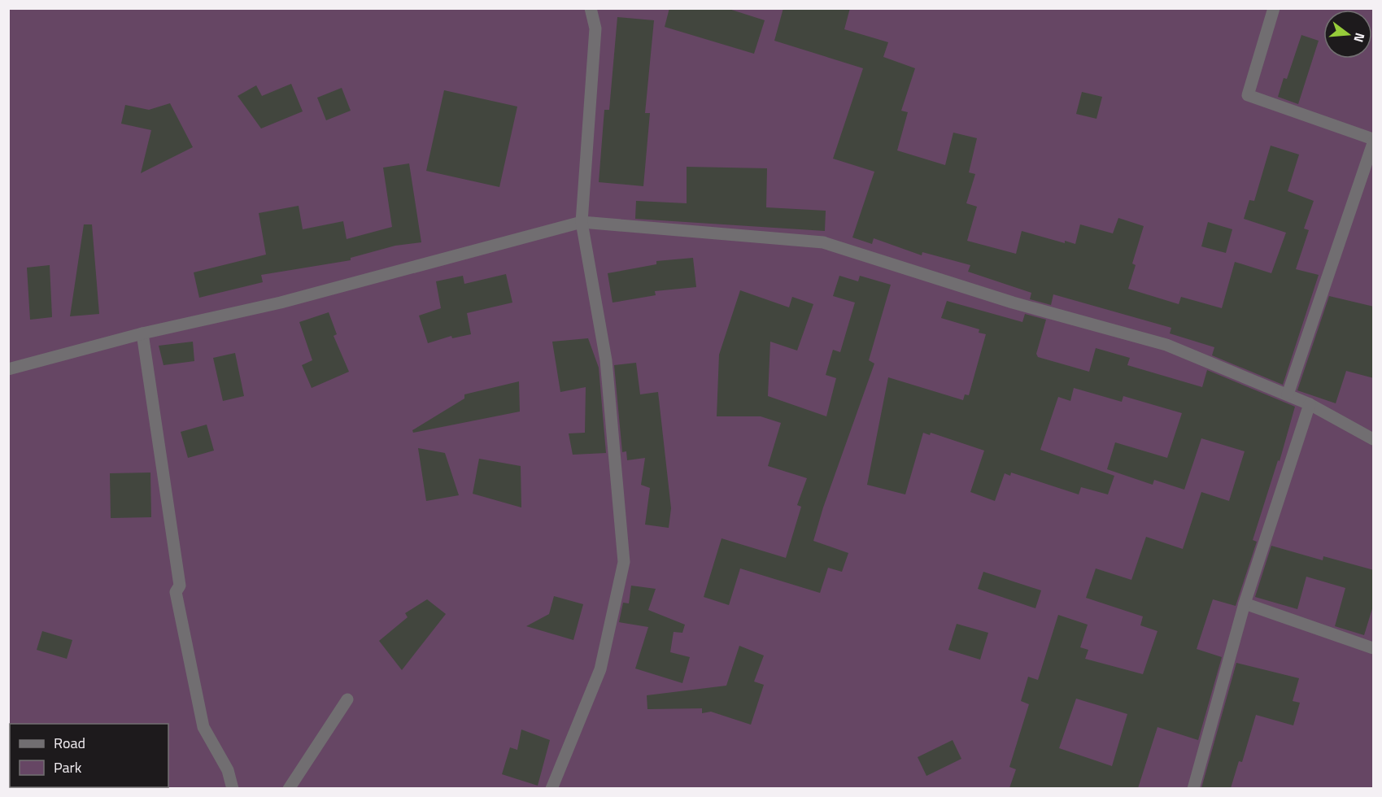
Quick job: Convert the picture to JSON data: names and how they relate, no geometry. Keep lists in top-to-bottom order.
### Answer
{
  "legend": ["Road", "Park"],
  "north": "right"
}
